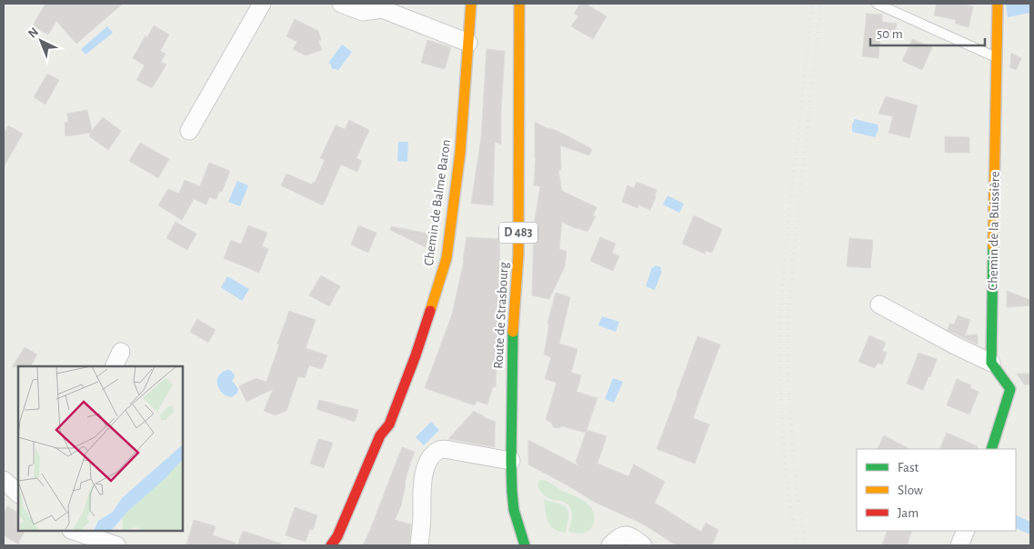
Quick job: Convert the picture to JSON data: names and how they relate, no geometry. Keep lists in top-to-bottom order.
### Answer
{
  "streets": {
    "street": [
      "Chemin de Balme Baron",
      "Chemin de la Buissière",
      "D 483",
      "Route de Strasbourg"
    ]
  },
  "legend": ["Fast", "Slow", "Jam"],
  "scale_bar": "50 m",
  "north": "top left"
}
